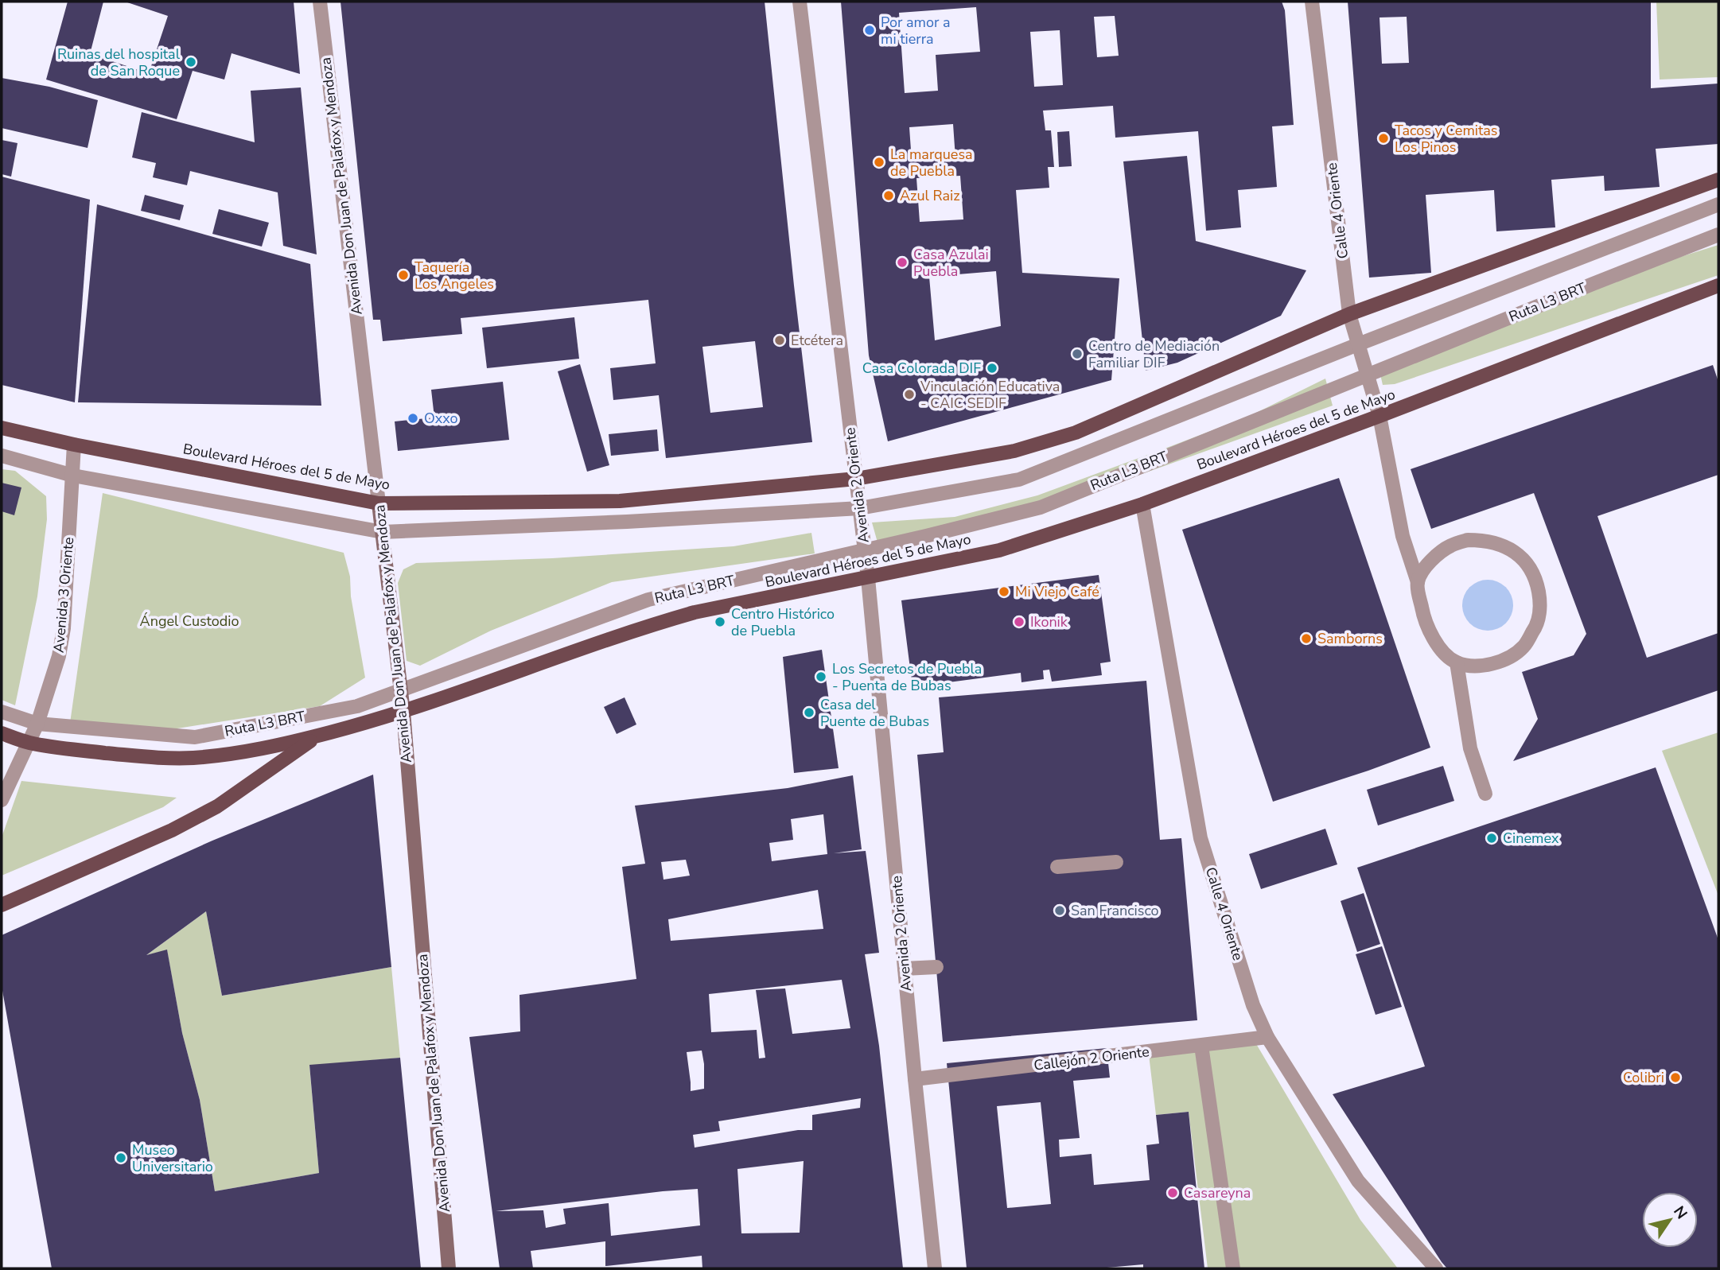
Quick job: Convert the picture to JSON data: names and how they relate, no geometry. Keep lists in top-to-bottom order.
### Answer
{
  "streets": {
    "main road": ["Avenida Don Juan de Palafox y Mendoza", "Boulevard Héroes del 5 de Mayo"],
    "street": [
      "Calle 4 Oriente",
      "Ruta L3 BRT",
      "Avenida 2 Oriente",
      "Avenida 3 Oriente",
      "Callejón 2 Oriente"
    ]
  },
  "crossings": [
    ["Avenida Don Juan de Palafox y Mendoza", "Ruta L3 BRT"],
    ["Avenida Don Juan de Palafox y Mendoza", "Boulevard Héroes del 5 de Mayo"],
    ["Calle 4 Oriente", "Ruta L3 BRT"],
    ["Calle 4 Oriente", "Boulevard Héroes del 5 de Mayo"],
    ["Calle 4 Oriente", "Callejón 2 Oriente"],
    ["Ruta L3 BRT", "Avenida 2 Oriente"],
    ["Ruta L3 BRT", "Avenida 3 Oriente"],
    ["Boulevard Héroes del 5 de Mayo", "Avenida 2 Oriente"],
    ["Boulevard Héroes del 5 de Mayo", "Avenida 3 Oriente"],
    ["Avenida 2 Oriente", "Callejón 2 Oriente"]
  ],
  "parks": ["Ángel Custodio"],
  "places": [
    "Por amor a mi tierra",
    "Ruinas del hospital de San Roque",
    "Tacos y Cemitas Los Pinos",
    "La marquesa de Puebla",
    "Azul Raiz",
    "Casa Azulai Puebla",
    "Taquería Los Angeles",
    "Etcétera",
    "Centro de Mediación Familiar DIF",
    "Casa Colorada DIF",
    "Vinculación Educativa - CAIC SEDIF",
    "Oxxo",
    "Mi Viejo Café",
    "Centro Histórico de Puebla",
    "Ikonik",
    "Samborns",
    "Los Secretos de Puebla - Puenta de Bubas",
    "Casa del Puente de Bubas",
    "Cinemex",
    "San Francisco",
    "Colibri",
    "Museo Universitario",
    "Casareyna"
  ],
  "north": "top right"
}
